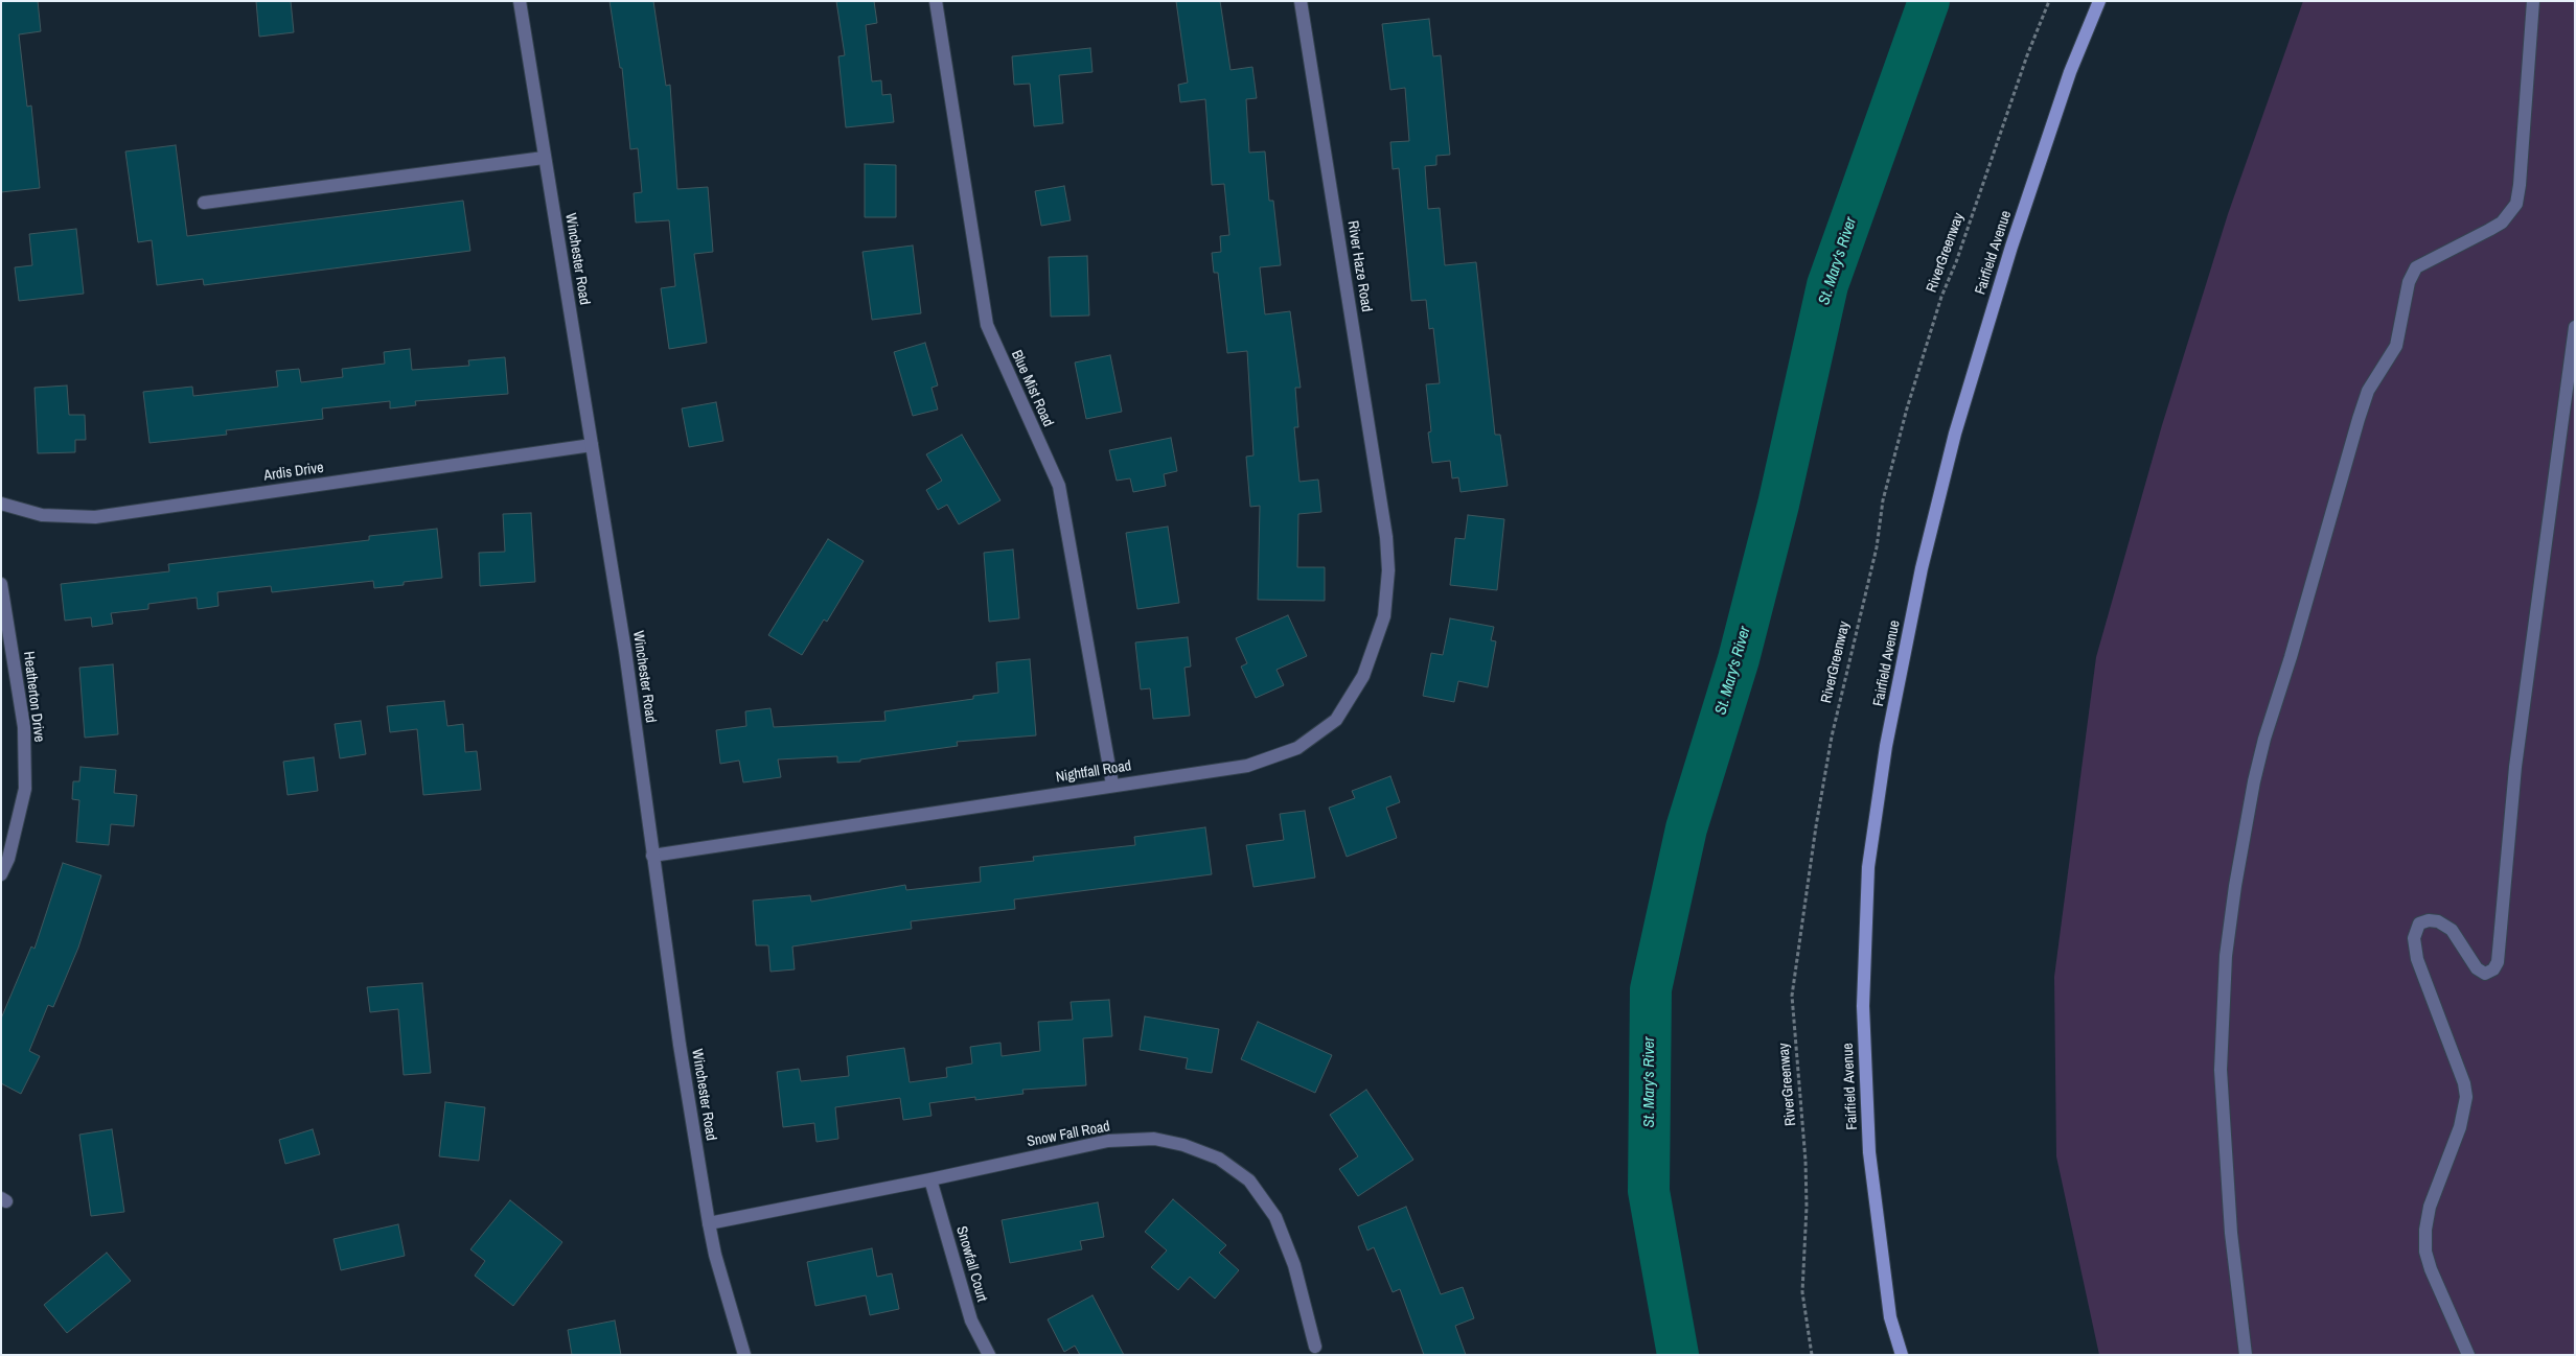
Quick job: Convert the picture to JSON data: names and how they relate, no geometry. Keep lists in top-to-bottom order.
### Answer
{
  "streets": {
    "main road": ["Fairfield Avenue"],
    "street": [
      "Winchester Road",
      "River Haze Road",
      "Blue Mist Road",
      "Ardis Drive",
      "Heatherton Drive",
      "Nightfall Road",
      "Snow Fall Road",
      "Snowfall Court"
    ],
    "path": ["RiverGreenway"]
  },
  "crossings": [
    ["Winchester Road", "Ardis Drive"],
    ["Winchester Road", "Nightfall Road"],
    ["Winchester Road", "Snow Fall Road"],
    ["River Haze Road", "Nightfall Road"],
    ["Blue Mist Road", "Nightfall Road"],
    ["Snow Fall Road", "Snowfall Court"]
  ],
  "water": ["St. Mary's River"]
}
